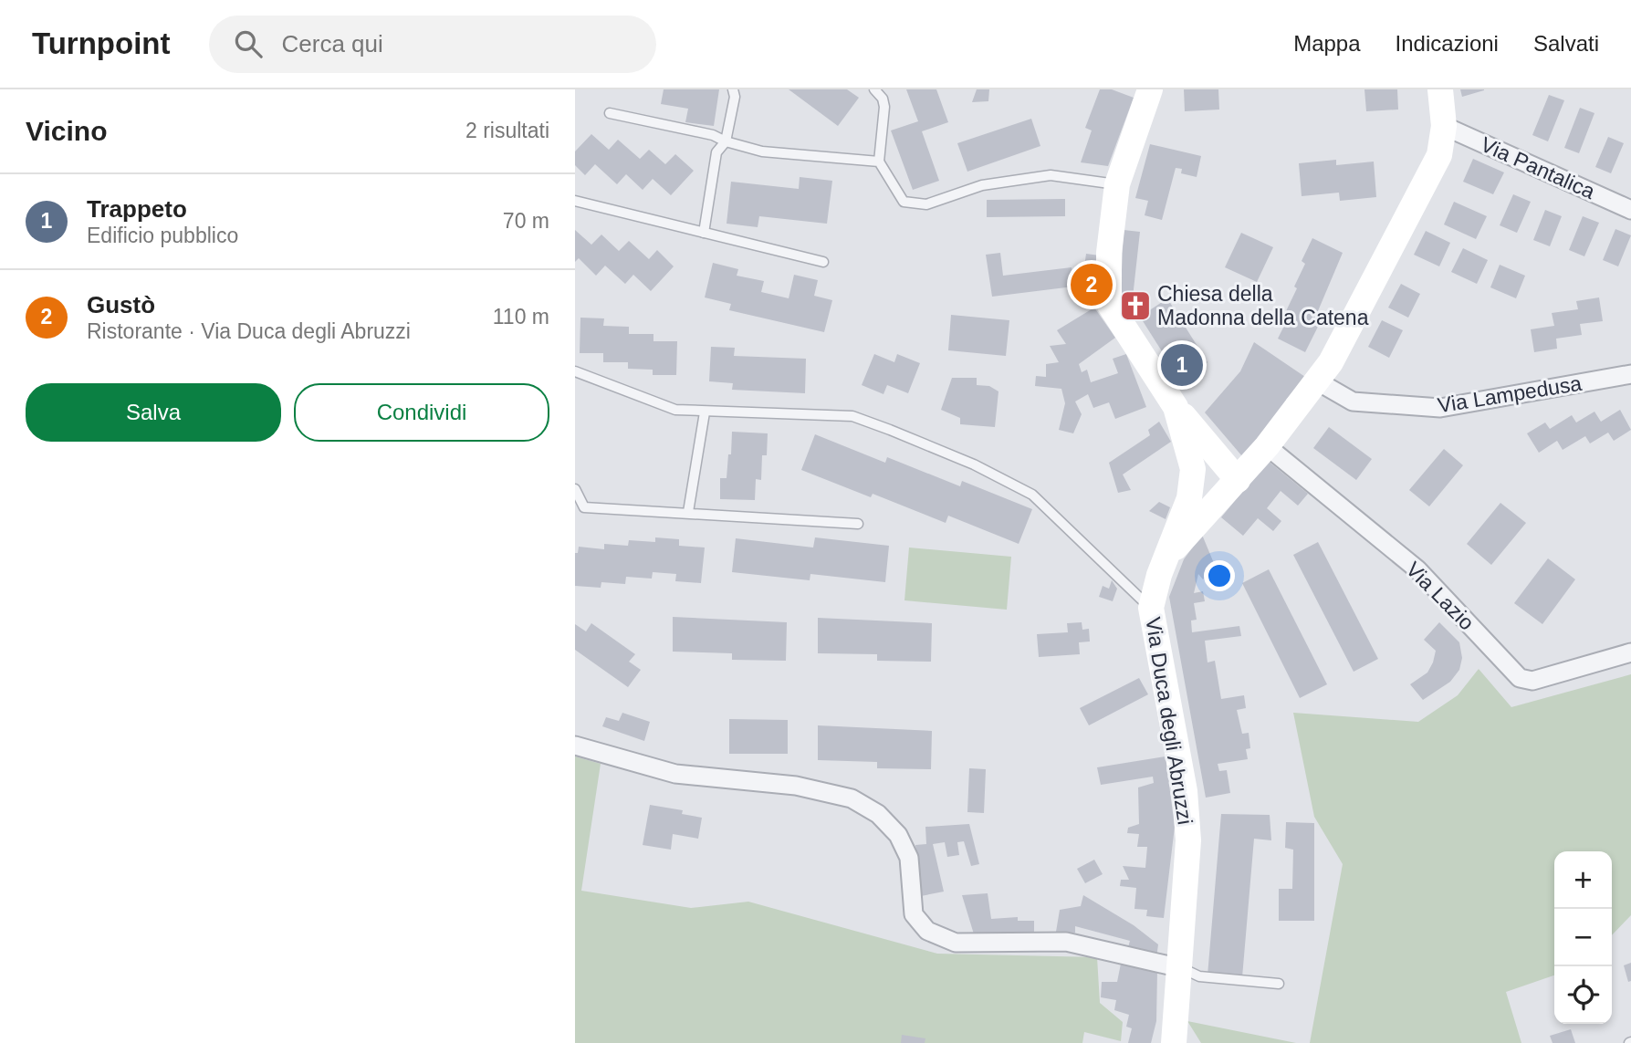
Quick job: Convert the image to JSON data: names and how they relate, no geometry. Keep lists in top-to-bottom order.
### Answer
{
  "streets": {
    "main road": ["Via Duca degli Abruzzi"],
    "street": ["Via Pantalica", "Via Lampedusa", "Via Lazio"]
  },
  "places": {
    "church": ["Chiesa della Madonna della Catena"]
  },
  "page": {
    "header": "Turnpoint",
    "search": "Cerca qui",
    "nav": ["Mappa", "Indicazioni", "Salvati"],
    "heading": ["Vicino", "2 risultati"],
    "list": [
      {
        "mark": "1",
        "name": "Trappeto",
        "note": "Edificio pubblico",
        "value": "70 m"
      },
      {
        "mark": "2",
        "name": "Gustò",
        "note": "Ristorante · Via Duca degli Abruzzi",
        "value": "110 m"
      }
    ],
    "pins": ["2", "1"],
    "buttons": ["Salva", "Condividi"],
    "map_buttons": ["+", "−"]
  }
}
